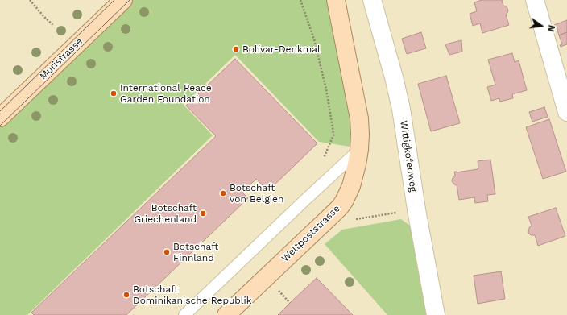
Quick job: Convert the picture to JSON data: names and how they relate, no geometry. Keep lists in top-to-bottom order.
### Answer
{
  "streets": {
    "main road": ["Muristrasse", "Weltpoststrasse"],
    "street": ["Wittigkofenweg"]
  },
  "places": [
    "Bolívar-Denkmal",
    "International Peace Garden Foundation",
    "Botschaft von Belgien",
    "Botschaft Griechenland",
    "Botschaft Finnland",
    "Botschaft Dominikanische Republik"
  ],
  "north": "right"
}
